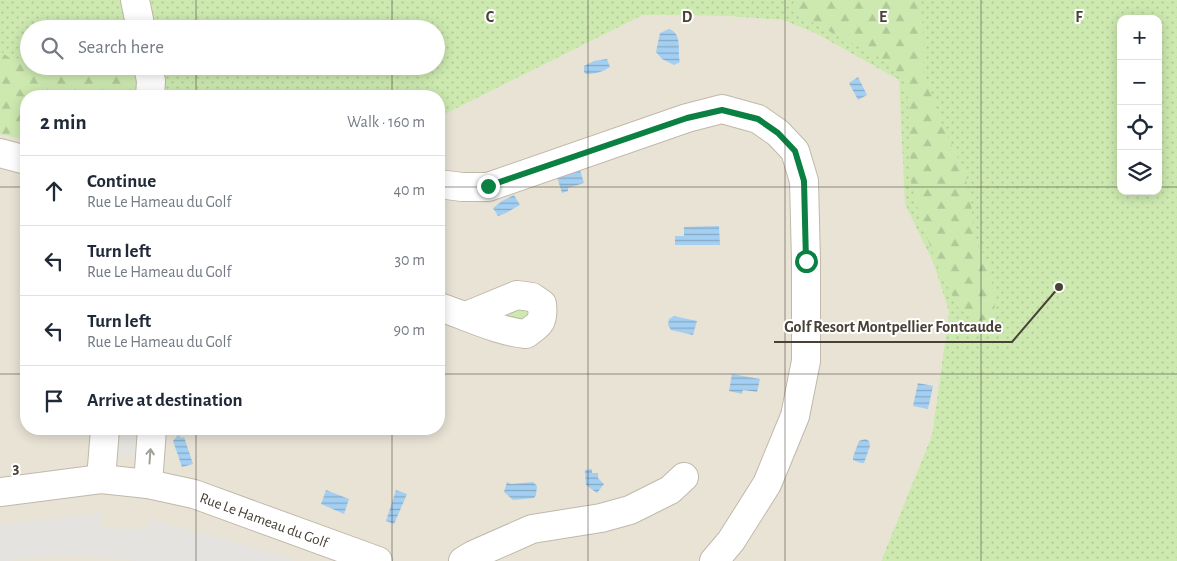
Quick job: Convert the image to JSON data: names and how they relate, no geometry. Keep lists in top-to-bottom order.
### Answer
{
  "streets": {
    "street": ["Rue Le Hameau du Golf"]
  },
  "places": ["Golf Resort Montpellier Fontcaude"],
  "page": {
    "map_buttons": ["+", "−"],
    "search": "Search here",
    "heading": ["2 min", "Walk · 160 m"],
    "list": [
      ["Continue", "Rue Le Hameau du Golf", "40 m"],
      ["Turn left", "Rue Le Hameau du Golf", "30 m"],
      ["Turn left", "Rue Le Hameau du Golf", "90 m"],
      "Arrive at destination"
    ]
  },
  "grid": {
    "columns": [
      "C",
      "D",
      "E",
      "F"
    ],
    "rows": ["3"]
  }
}
